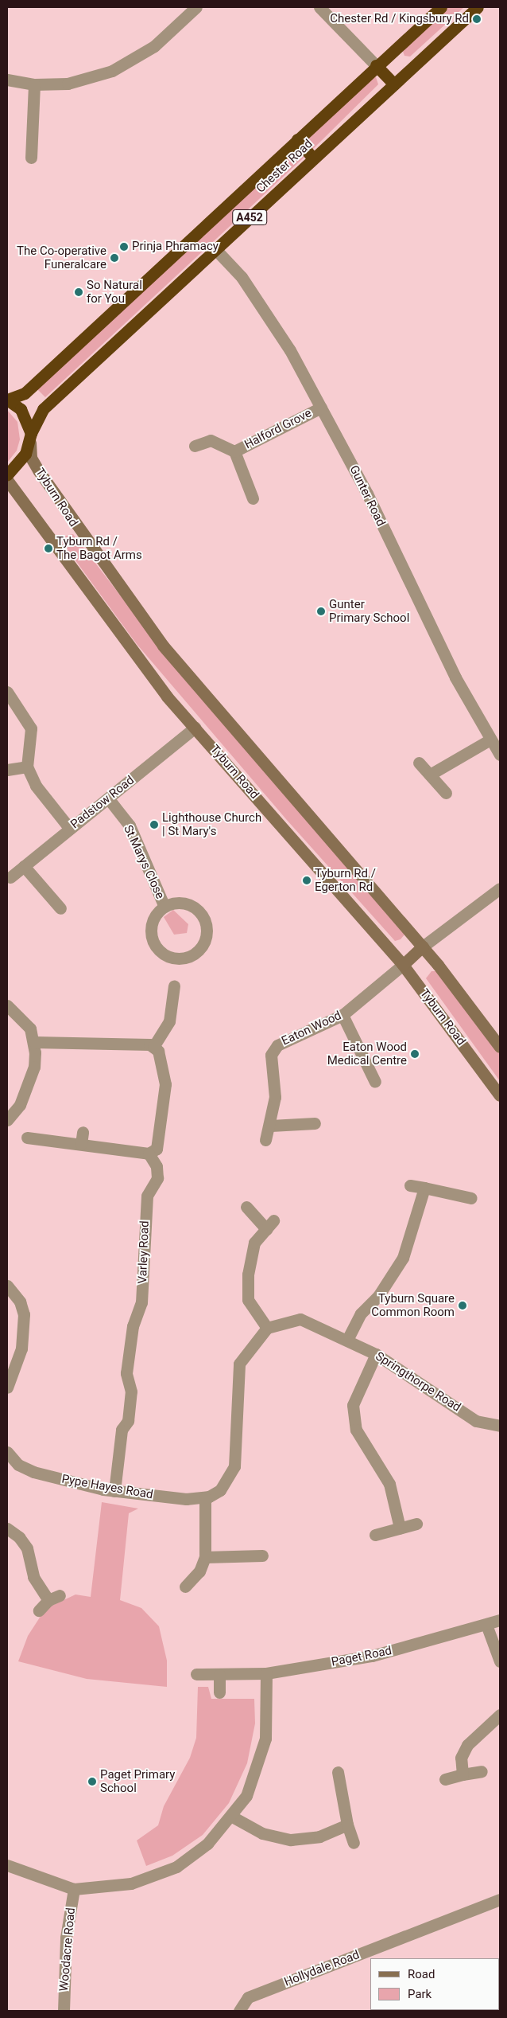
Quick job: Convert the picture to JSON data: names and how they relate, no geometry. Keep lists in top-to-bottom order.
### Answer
{
  "streets": {
    "highway": ["Chester Road", "A452"],
    "main road": ["Tyburn Road"],
    "street": [
      "Halford Grove",
      "Gunter Road",
      "Padstow Road",
      "St Marys Close",
      "Eaton Wood",
      "Varley Road",
      "Springthorpe Road",
      "Pype Hayes Road",
      "Paget Road",
      "Woodacre Road",
      "Hollydale Road"
    ]
  },
  "crossings": [
    ["Chester Road", "Gunter Road"],
    ["Chester Road", "Tyburn Road"],
    ["Halford Grove", "Gunter Road"],
    ["Tyburn Road", "Padstow Road"],
    ["Tyburn Road", "Eaton Wood"],
    ["Padstow Road", "St Marys Close"],
    ["Varley Road", "Pype Hayes Road"]
  ],
  "places": [
    "Chester Rd / Kingsbury Rd",
    "Prinja Phramacy",
    "The Co-operative Funeralcare",
    "So Natural for You",
    "Tyburn Rd / The Bagot Arms",
    "Gunter Primary School",
    "Lighthouse Church | St Mary's",
    "Tyburn Rd / Egerton Rd",
    "Eaton Wood Medical Centre",
    "Tyburn Square Common Room",
    "Paget Primary School"
  ],
  "legend": ["Road", "Park"]
}
